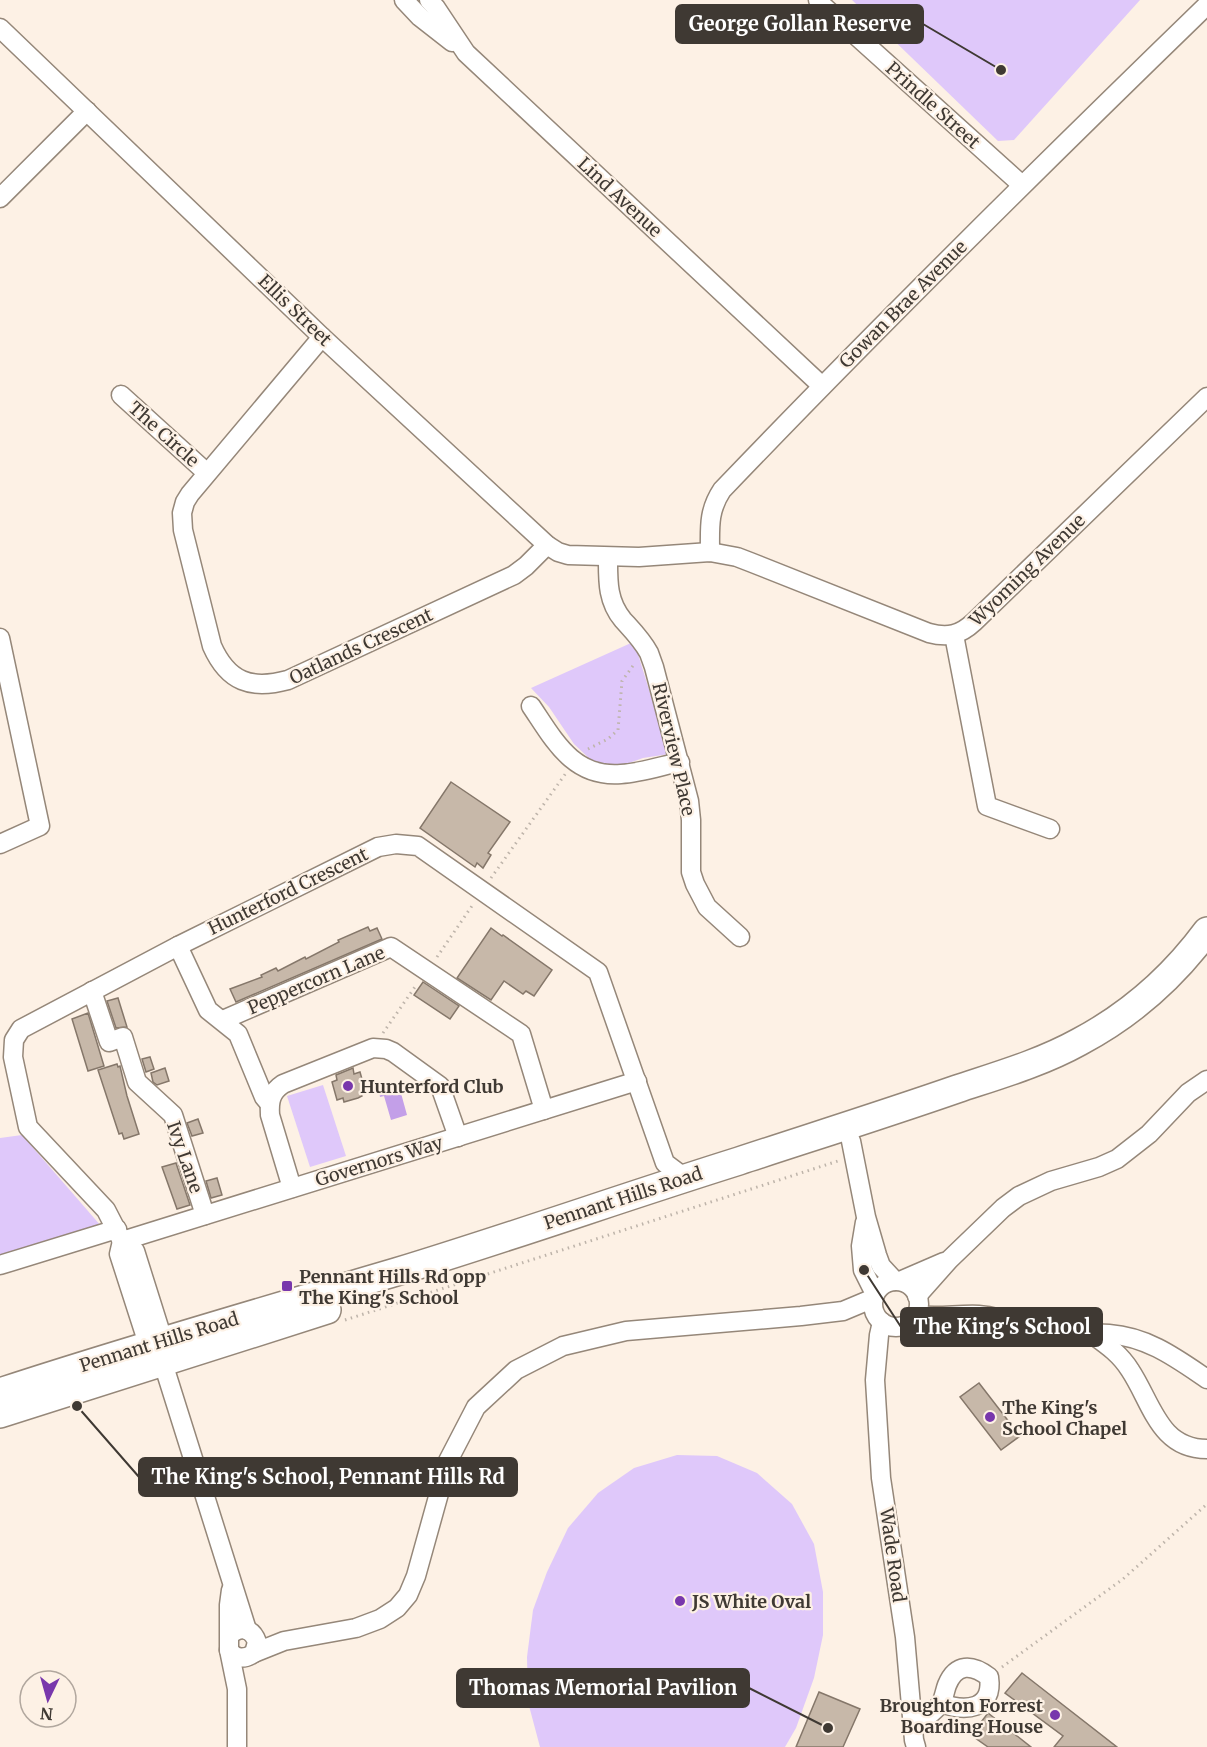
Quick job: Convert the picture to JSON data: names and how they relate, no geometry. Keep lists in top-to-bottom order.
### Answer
{
  "streets": {
    "highway": ["Pennant Hills Road"],
    "street": [
      "Prindle Street",
      "Lind Avenue",
      "Gowan Brae Avenue",
      "Ellis Street",
      "The Circle",
      "Wyoming Avenue",
      "Oatlands Crescent",
      "Riverview Place",
      "Hunterford Crescent",
      "Peppercorn Lane",
      "Ivy Lane",
      "Governors Way",
      "Wade Road"
    ]
  },
  "crossings": [
    ["Prindle Street", "Gowan Brae Avenue"],
    ["Lind Avenue", "Gowan Brae Avenue"],
    ["Gowan Brae Avenue", "Wyoming Avenue"],
    ["Ellis Street", "Oatlands Crescent"],
    ["Ellis Street", "Riverview Place"],
    ["The Circle", "Oatlands Crescent"],
    ["Hunterford Crescent", "Ivy Lane"],
    ["Hunterford Crescent", "Governors Way"],
    ["Hunterford Crescent", "Pennant Hills Road"],
    ["Peppercorn Lane", "Governors Way"],
    ["Ivy Lane", "Governors Way"]
  ],
  "places": {
    "other": [
      "George Gollan Reserve",
      "Hunterford Club",
      "The King's School",
      "The King's School, Pennant Hills Rd",
      "The King's School Chapel",
      "JS White Oval",
      "Broughton Forrest Boarding House",
      "Thomas Memorial Pavilion"
    ],
    "transit": ["Pennant Hills Rd opp The King's School"]
  },
  "north": "bottom"
}
